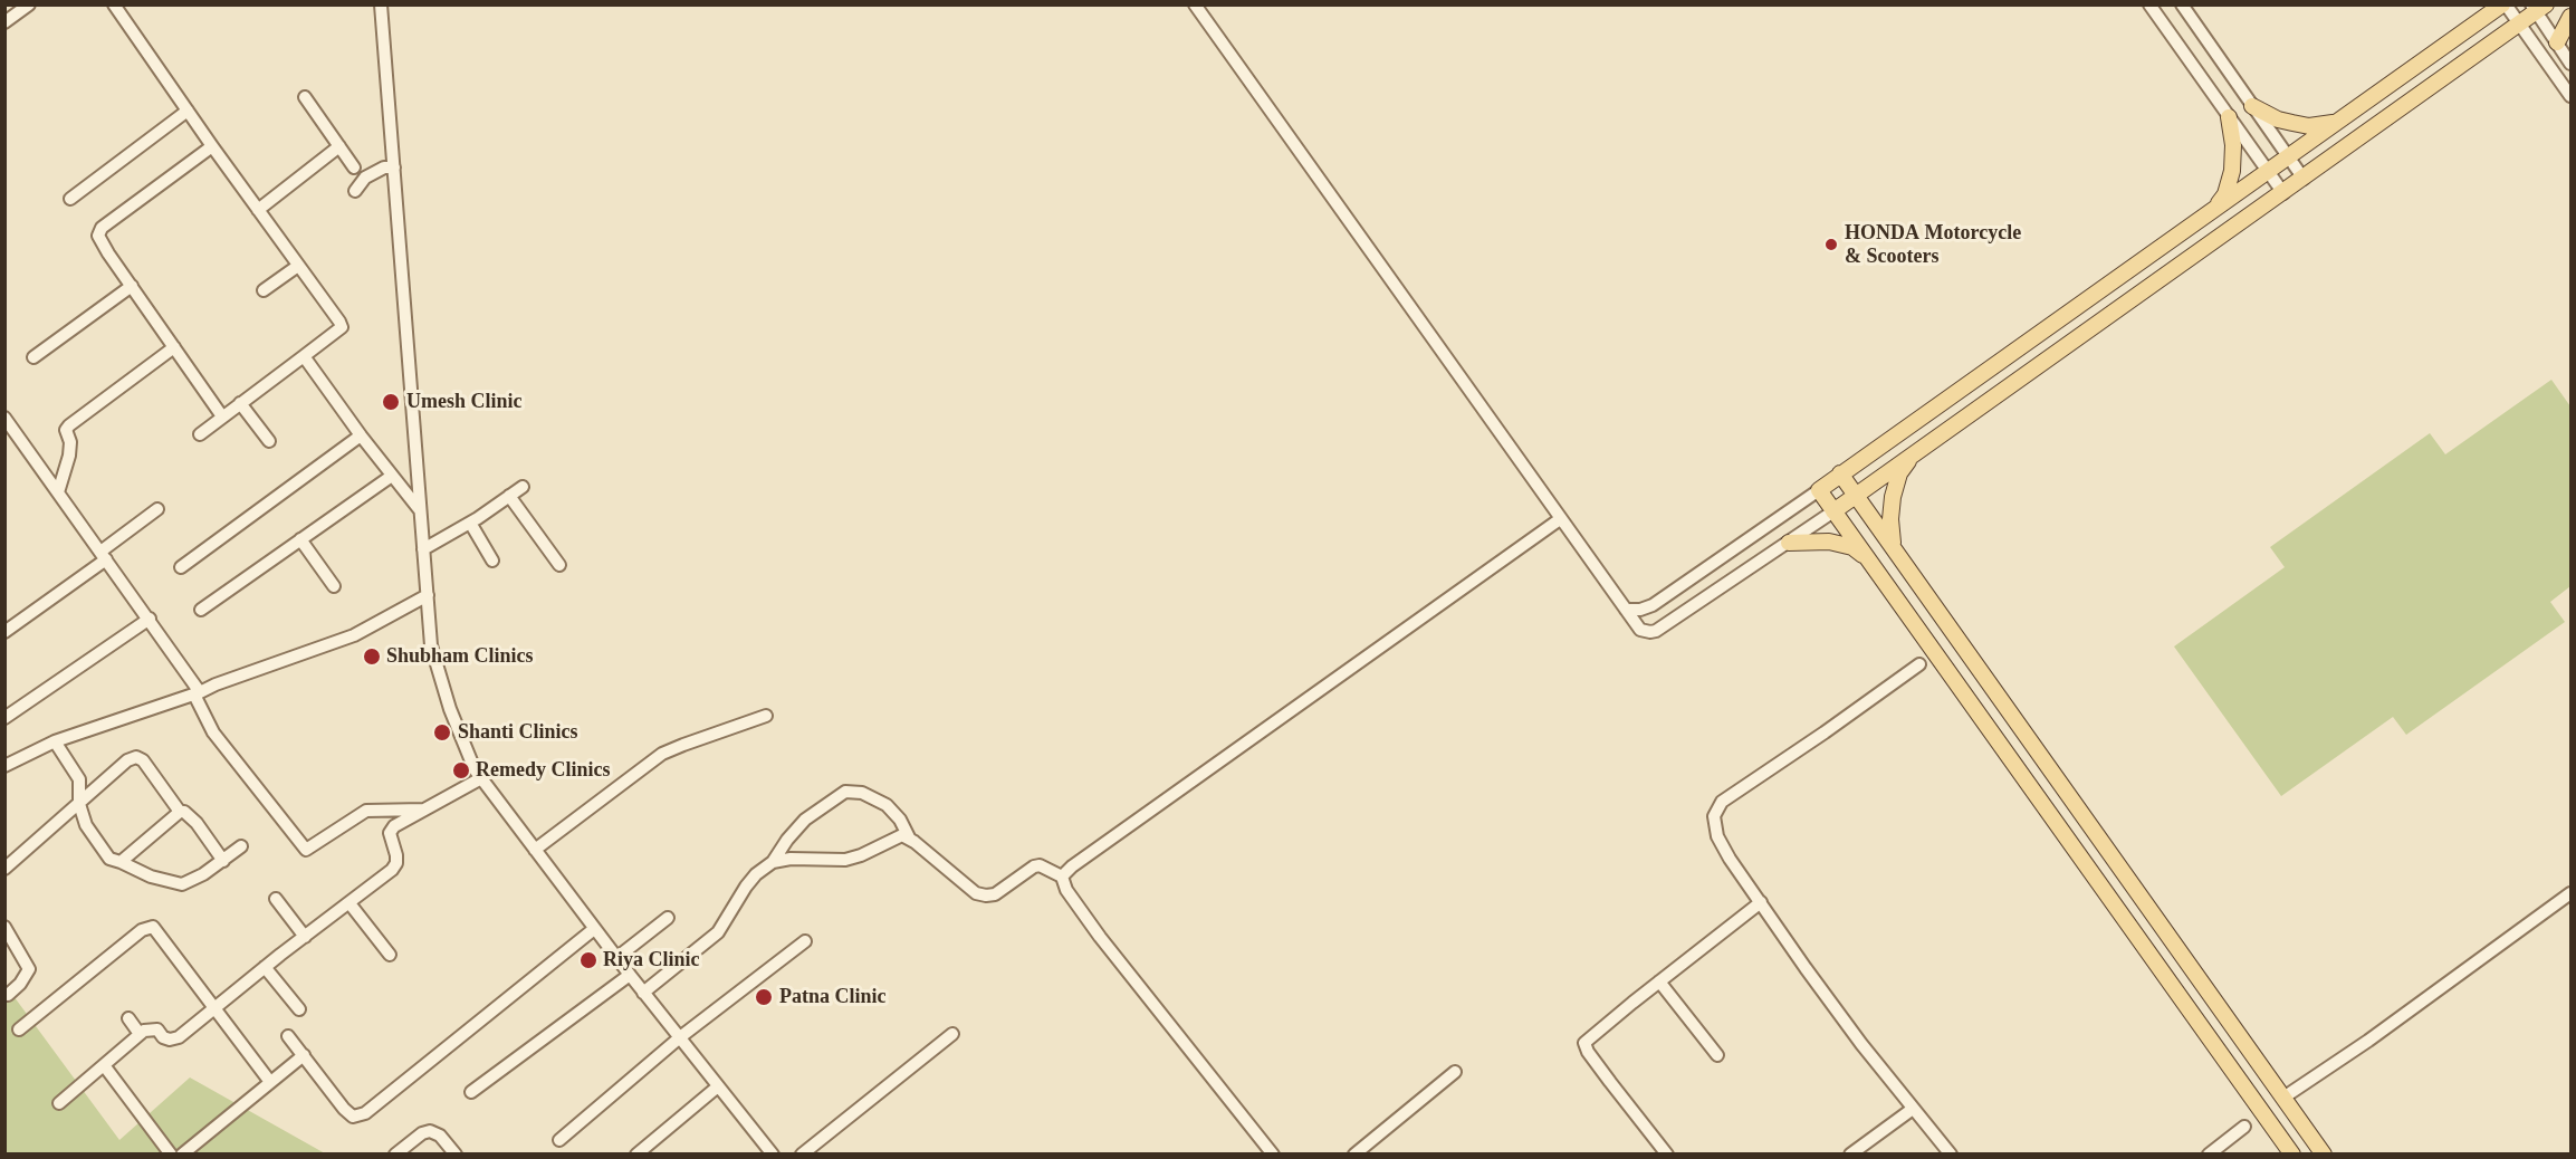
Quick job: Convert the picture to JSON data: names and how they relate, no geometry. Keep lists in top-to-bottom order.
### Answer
{
  "places": [
    "HONDA Motorcycle & Scooters",
    "Umesh Clinic",
    "Shubham Clinics",
    "Shanti Clinics",
    "Remedy Clinics",
    "Riya Clinic",
    "Patna Clinic"
  ]
}
